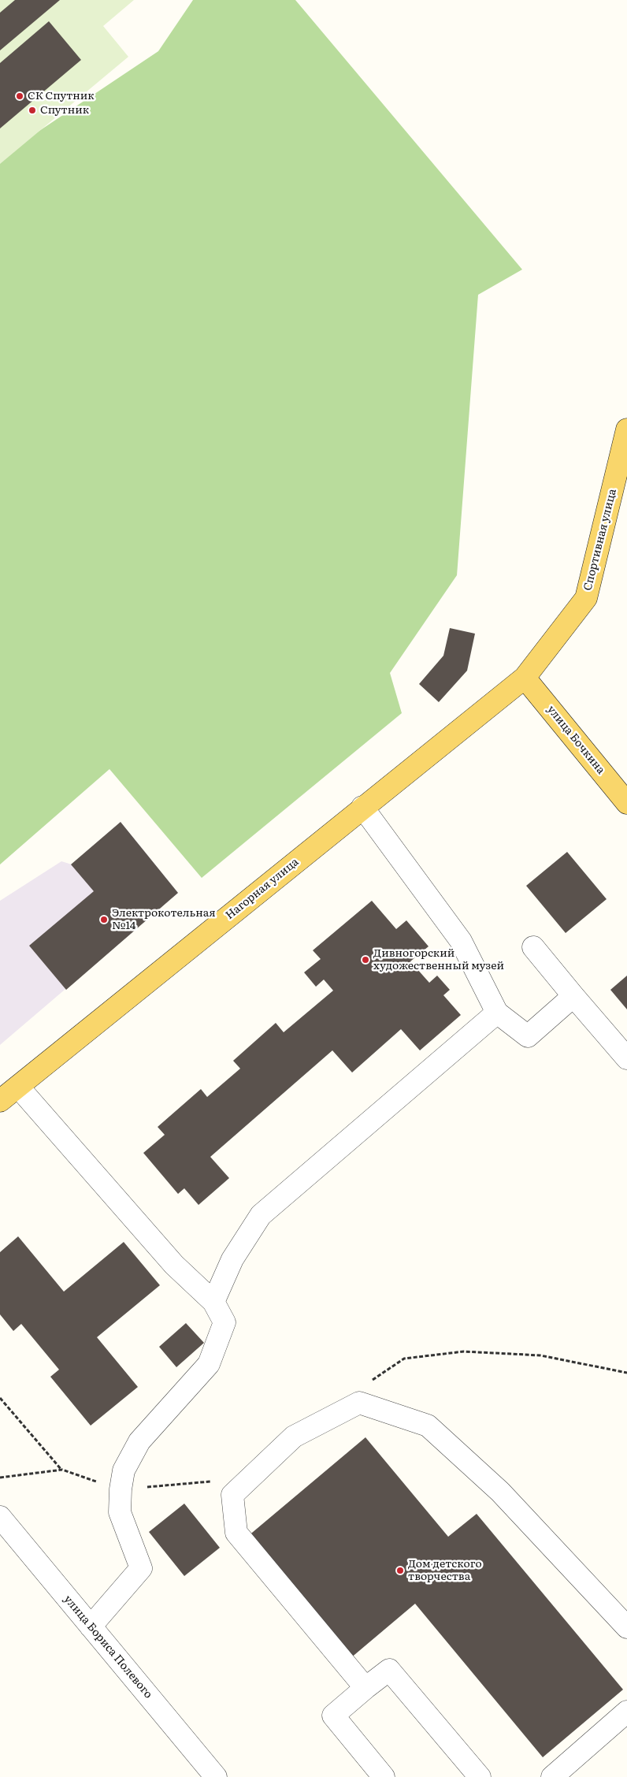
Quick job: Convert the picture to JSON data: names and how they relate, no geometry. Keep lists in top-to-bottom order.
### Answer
{
  "streets": {
    "main road": ["Спортивная улица", "улица Бочкина", "Нагорная улица"],
    "street": ["улица Бориса Полевого"]
  },
  "crossings": [
    ["Спортивная улица", "улица Бочкина"],
    ["Спортивная улица", "Нагорная улица"],
    ["улица Бочкина", "Нагорная улица"]
  ],
  "places": [
    "СК Спутник",
    "Спутник",
    "Электрокотельная №14",
    "Дивногорский художественный музей",
    "Дом детского творчества"
  ]
}
